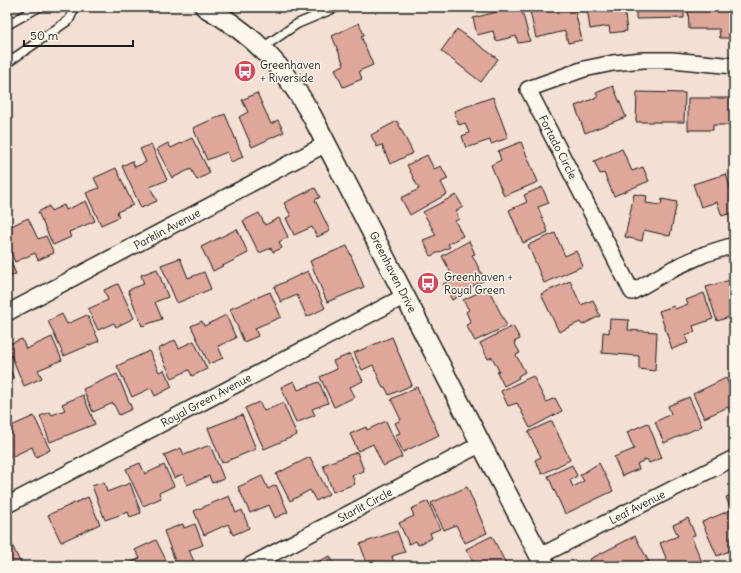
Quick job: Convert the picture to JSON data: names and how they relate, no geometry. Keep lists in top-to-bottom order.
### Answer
{
  "streets": {
    "street": [
      "Fortado Circle",
      "Parklin Avenue",
      "Greenhaven Drive",
      "Royal Green Avenue",
      "Starlit Circle",
      "Leaf Avenue"
    ]
  },
  "crossings": [
    ["Parklin Avenue", "Greenhaven Drive"],
    ["Greenhaven Drive", "Royal Green Avenue"],
    ["Greenhaven Drive", "Starlit Circle"],
    ["Greenhaven Drive", "Leaf Avenue"]
  ],
  "places": {
    "bus stop": ["Greenhaven + Riverside", "Greenhaven + Royal Green"]
  },
  "scale_bar": "50 m"
}
